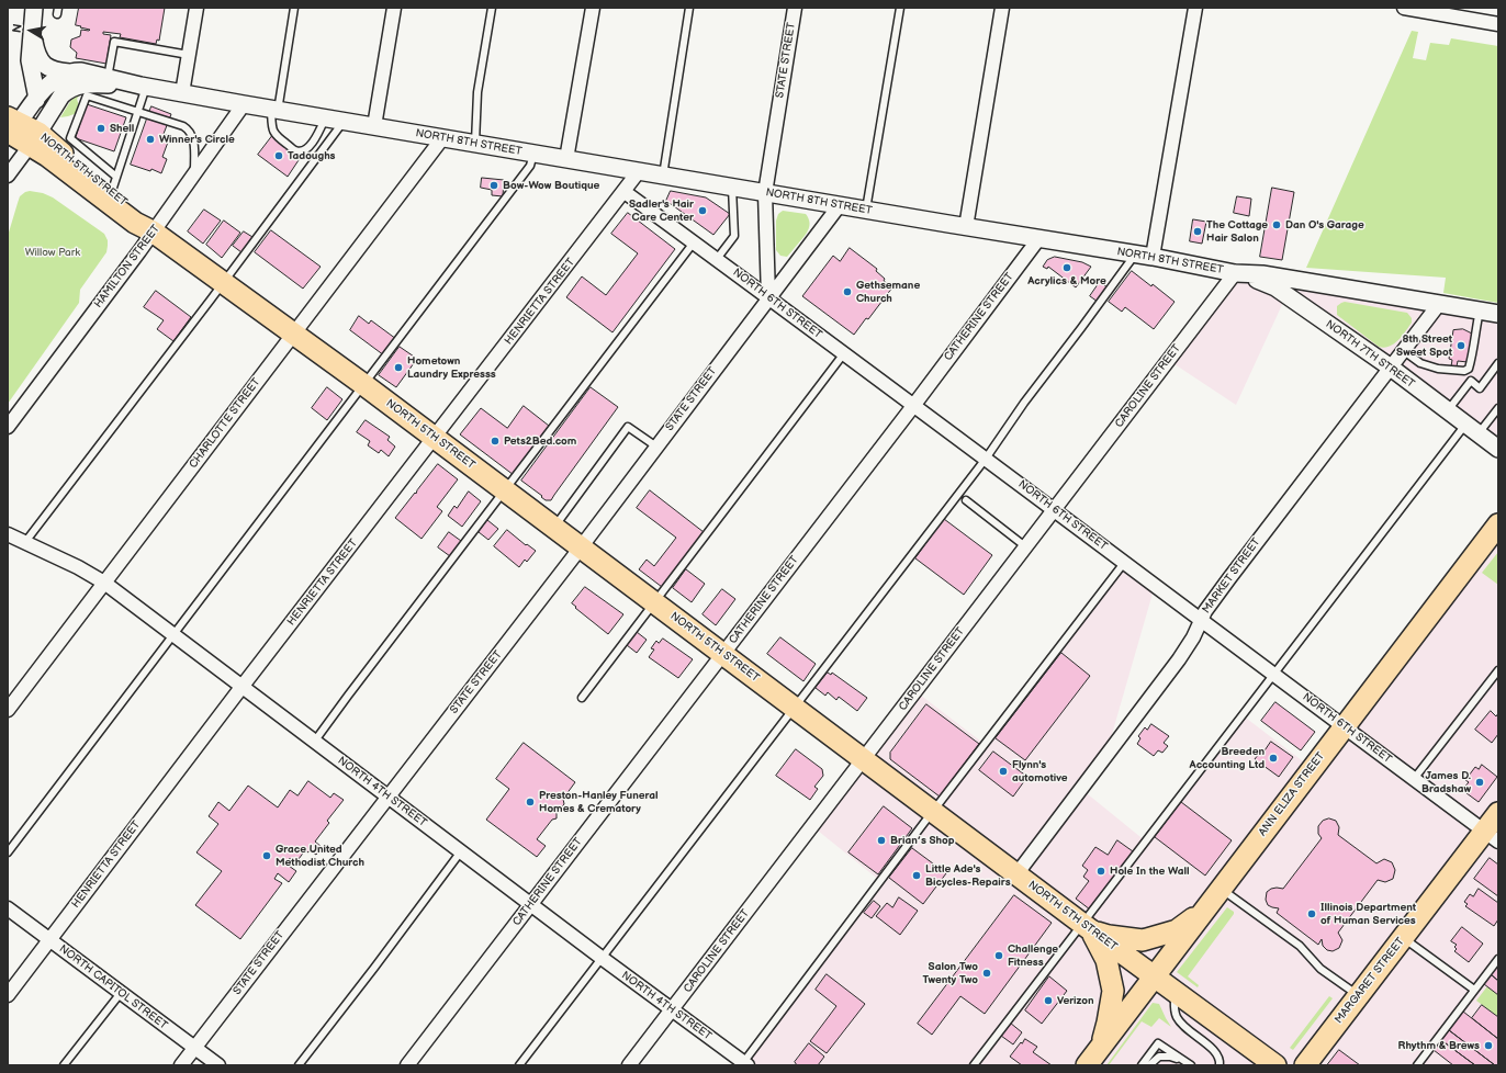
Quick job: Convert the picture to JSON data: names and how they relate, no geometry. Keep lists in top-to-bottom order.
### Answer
{
  "streets": {
    "main road": ["NORTH 5TH STREET", "ANN ELIZA STREET", "MARGARET STREET"],
    "street": [
      "STATE STREET",
      "NORTH 8TH STREET",
      "HAMILTON STREET",
      "HENRIETTA STREET",
      "NORTH 6TH STREET",
      "CATHERINE STREET",
      "NORTH 7TH STREET",
      "CAROLINE STREET",
      "CHARLOTTE STREET",
      "MARKET STREET",
      "NORTH 4TH STREET",
      "NORTH CAPITOL STREET"
    ]
  },
  "crossings": [
    ["STATE STREET", "NORTH 8TH STREET"],
    ["STATE STREET", "NORTH 5TH STREET"],
    ["STATE STREET", "NORTH 6TH STREET"],
    ["STATE STREET", "NORTH 4TH STREET"],
    ["STATE STREET", "NORTH CAPITOL STREET"],
    ["NORTH 8TH STREET", "NORTH 5TH STREET"],
    ["NORTH 8TH STREET", "HAMILTON STREET"],
    ["NORTH 8TH STREET", "HENRIETTA STREET"],
    ["NORTH 8TH STREET", "CATHERINE STREET"],
    ["NORTH 8TH STREET", "NORTH 7TH STREET"],
    ["NORTH 8TH STREET", "CAROLINE STREET"],
    ["NORTH 8TH STREET", "CHARLOTTE STREET"],
    ["NORTH 8TH STREET", "MARKET STREET"],
    ["NORTH 5TH STREET", "HAMILTON STREET"],
    ["NORTH 5TH STREET", "HENRIETTA STREET"],
    ["NORTH 5TH STREET", "CATHERINE STREET"],
    ["NORTH 5TH STREET", "CAROLINE STREET"],
    ["NORTH 5TH STREET", "CHARLOTTE STREET"],
    ["NORTH 5TH STREET", "MARKET STREET"],
    ["NORTH 5TH STREET", "ANN ELIZA STREET"],
    ["HENRIETTA STREET", "NORTH 6TH STREET"],
    ["HENRIETTA STREET", "NORTH 4TH STREET"],
    ["HENRIETTA STREET", "NORTH CAPITOL STREET"],
    ["NORTH 6TH STREET", "CATHERINE STREET"],
    ["NORTH 6TH STREET", "CAROLINE STREET"],
    ["NORTH 6TH STREET", "MARKET STREET"],
    ["NORTH 6TH STREET", "ANN ELIZA STREET"],
    ["NORTH 6TH STREET", "MARGARET STREET"],
    ["CATHERINE STREET", "NORTH 4TH STREET"],
    ["NORTH 7TH STREET", "CAROLINE STREET"],
    ["NORTH 7TH STREET", "MARKET STREET"],
    ["CAROLINE STREET", "NORTH 4TH STREET"],
    ["CHARLOTTE STREET", "NORTH 4TH STREET"]
  ],
  "parks": ["Willow Park"],
  "places": [
    "Shell",
    "Winner's Circle",
    "Tadoughs",
    "Bow-Wow Boutique",
    "Sadler's Hair Care Center",
    "Dan O's Garage",
    "The Cottage Hair Salon",
    "Acrylics & More",
    "Gethsemane Church",
    "8th Street Sweet Spot",
    "Hometown Laundry Expresss",
    "Pets2Bed.com",
    "Breeden Accounting Ltd",
    "Flynn's automotive",
    "James D. Bradshaw",
    "Preston-Hanley Funeral Homes & Crematory",
    "Brian’s Shop",
    "Grace United Methodist Church",
    "Hole In the Wall",
    "Little Ade's Bicycles-Repairs",
    "Illinois Department of Human Services",
    "Challenge Fitness",
    "Salon Two Twenty Two",
    "Verizon",
    "Rhythm & Brews"
  ],
  "north": "left"
}
